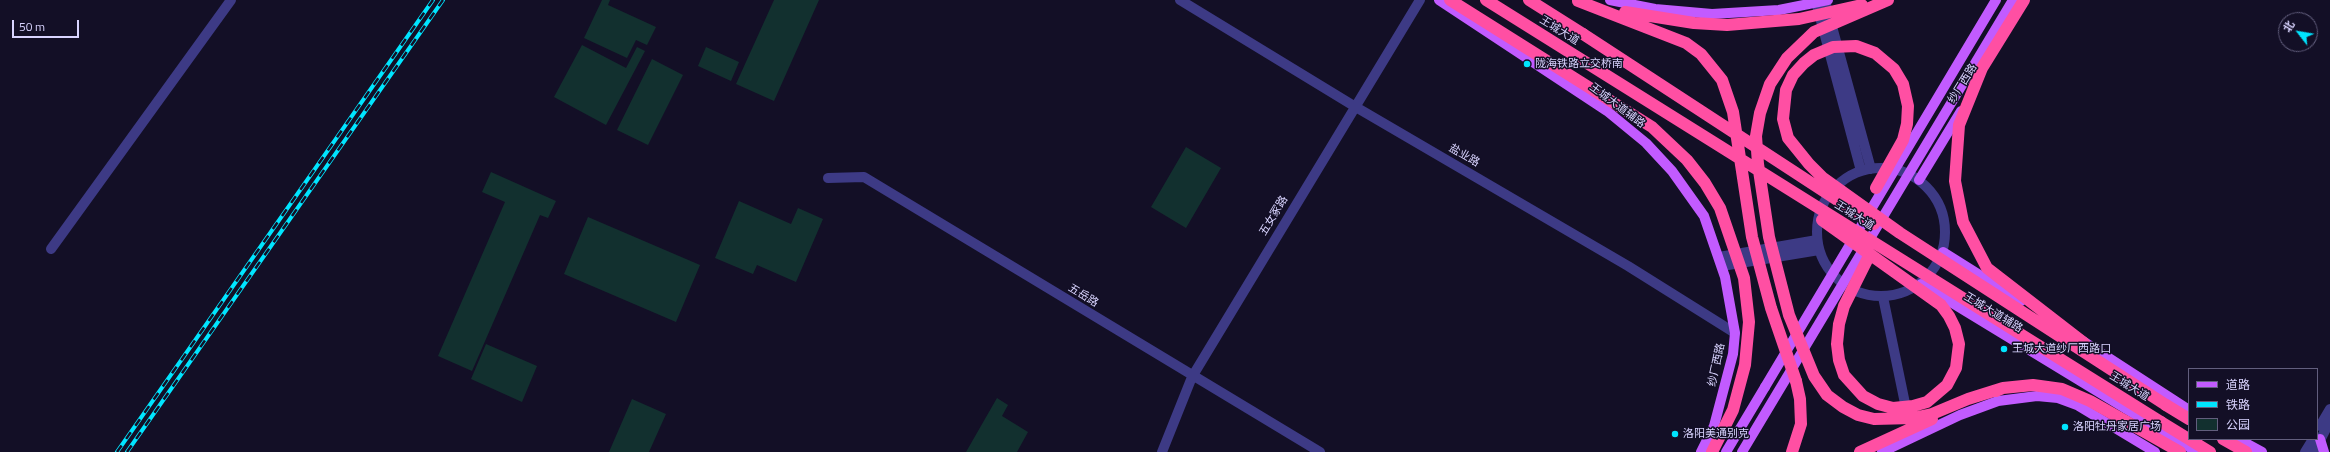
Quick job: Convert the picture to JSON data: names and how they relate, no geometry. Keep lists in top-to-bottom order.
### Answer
{
  "streets": {
    "highway": ["王城大道"],
    "main road": ["纱厂西路", "王城大道辅路"],
    "street": ["盐业路", "五女冢路", "五岳路"]
  },
  "crossings": [
    ["纱厂西路", "王城大道辅路"],
    ["纱厂西路", "盐业路"],
    ["盐业路", "五女冢路"],
    ["五女冢路", "五岳路"]
  ],
  "places": [
    "陇海铁路立交桥南",
    "王城大道纱厂西路口",
    "洛阳牡丹家居广场",
    "洛阳美通别克"
  ],
  "legend": ["道路", "铁路", "公园"],
  "scale_bar": "50 m",
  "north": "top left"
}
